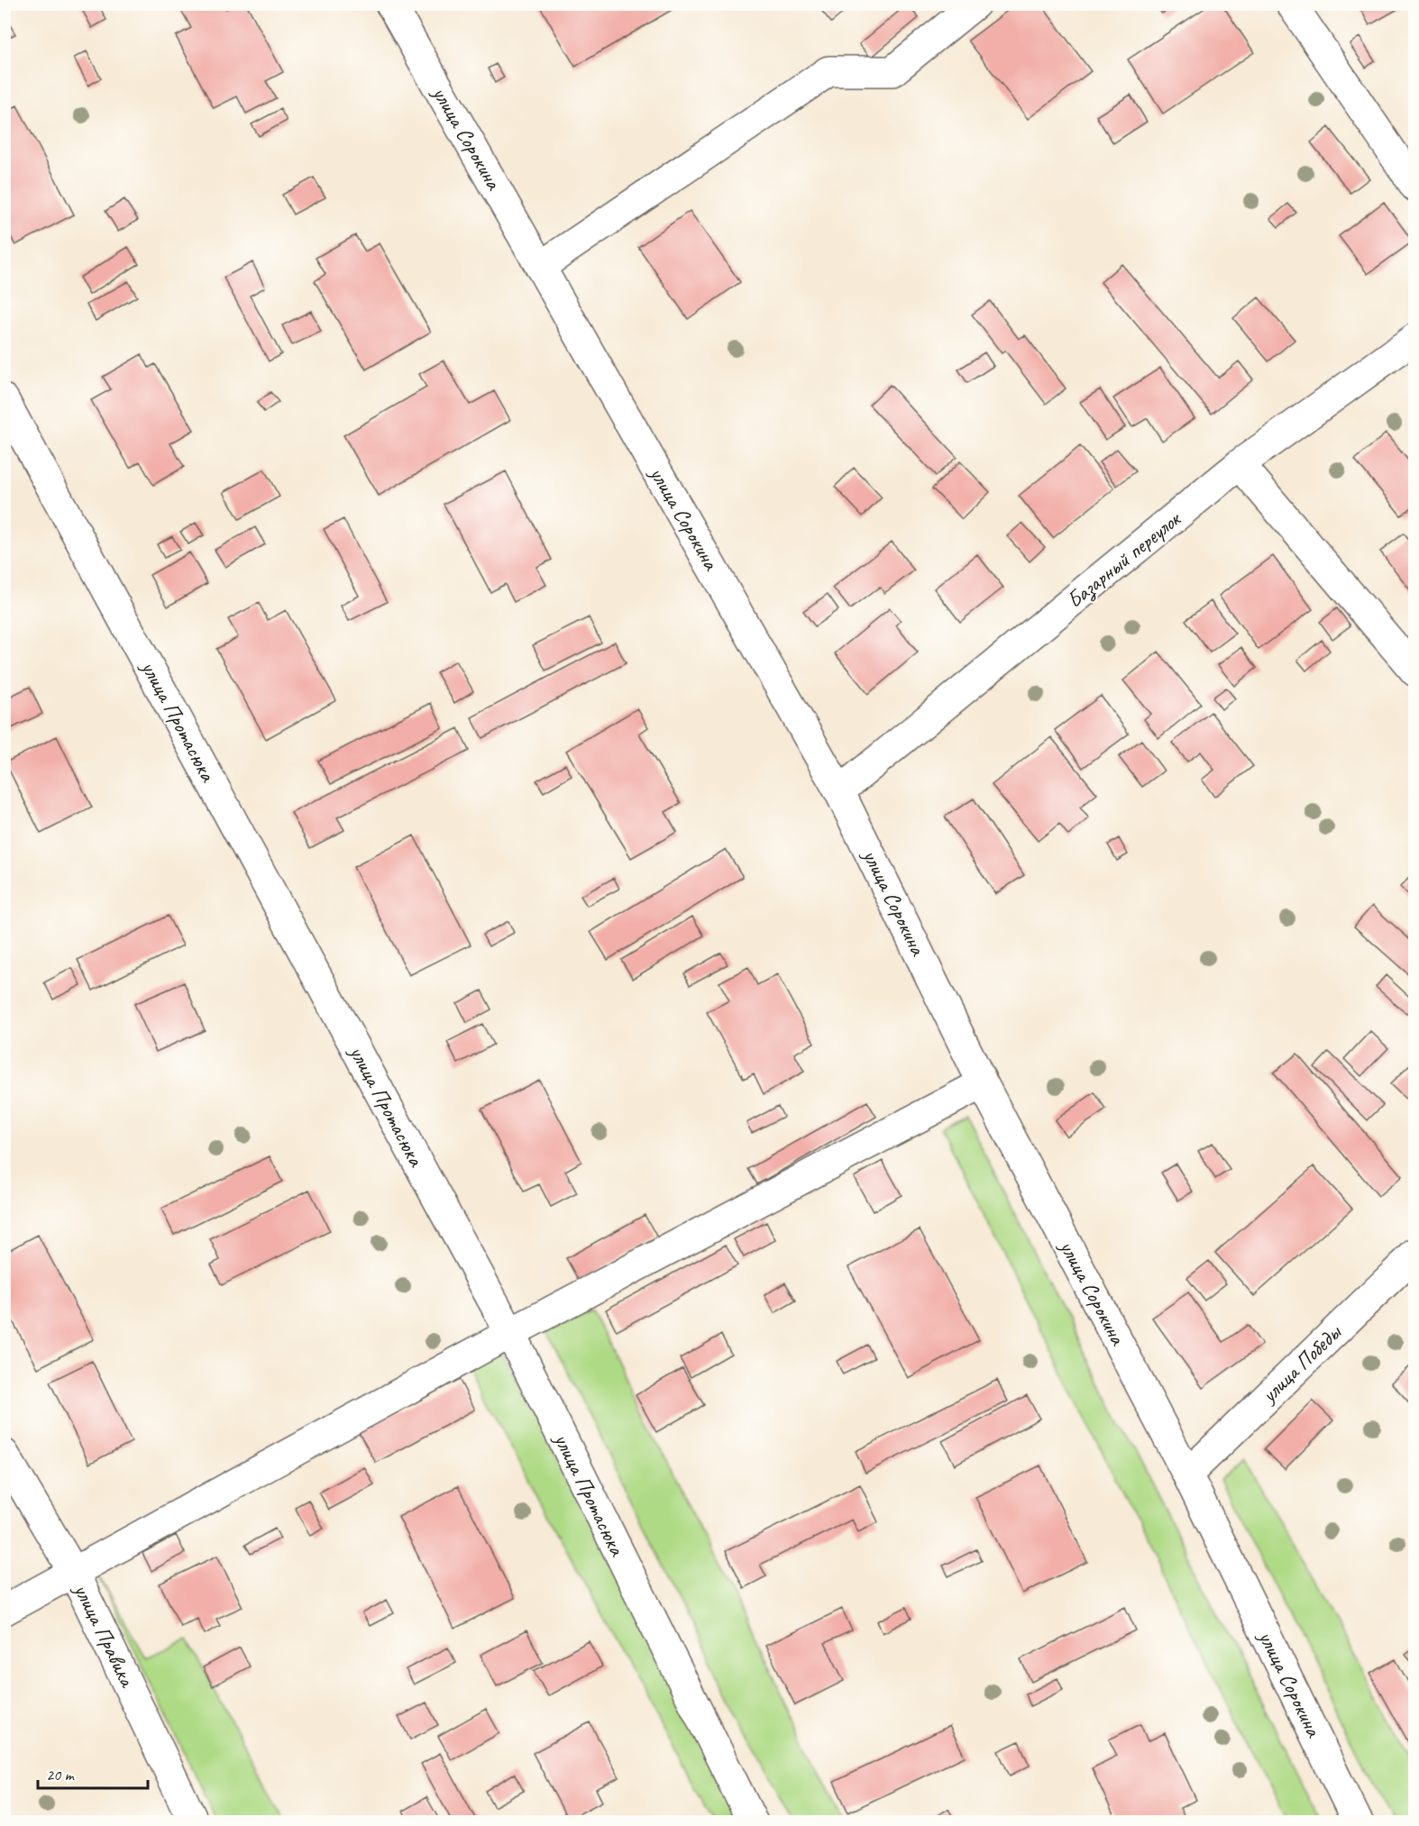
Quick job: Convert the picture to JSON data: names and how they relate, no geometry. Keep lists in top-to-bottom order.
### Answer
{
  "streets": {
    "street": [
      "улица Сорокина",
      "Базарный переулок",
      "улица Протасюка",
      "улица Победы",
      "улица Правика"
    ]
  },
  "crossings": [
    ["улица Сорокина", "Базарный переулок"],
    ["улица Сорокина", "улица Победы"]
  ],
  "scale_bar": "20 m"
}
